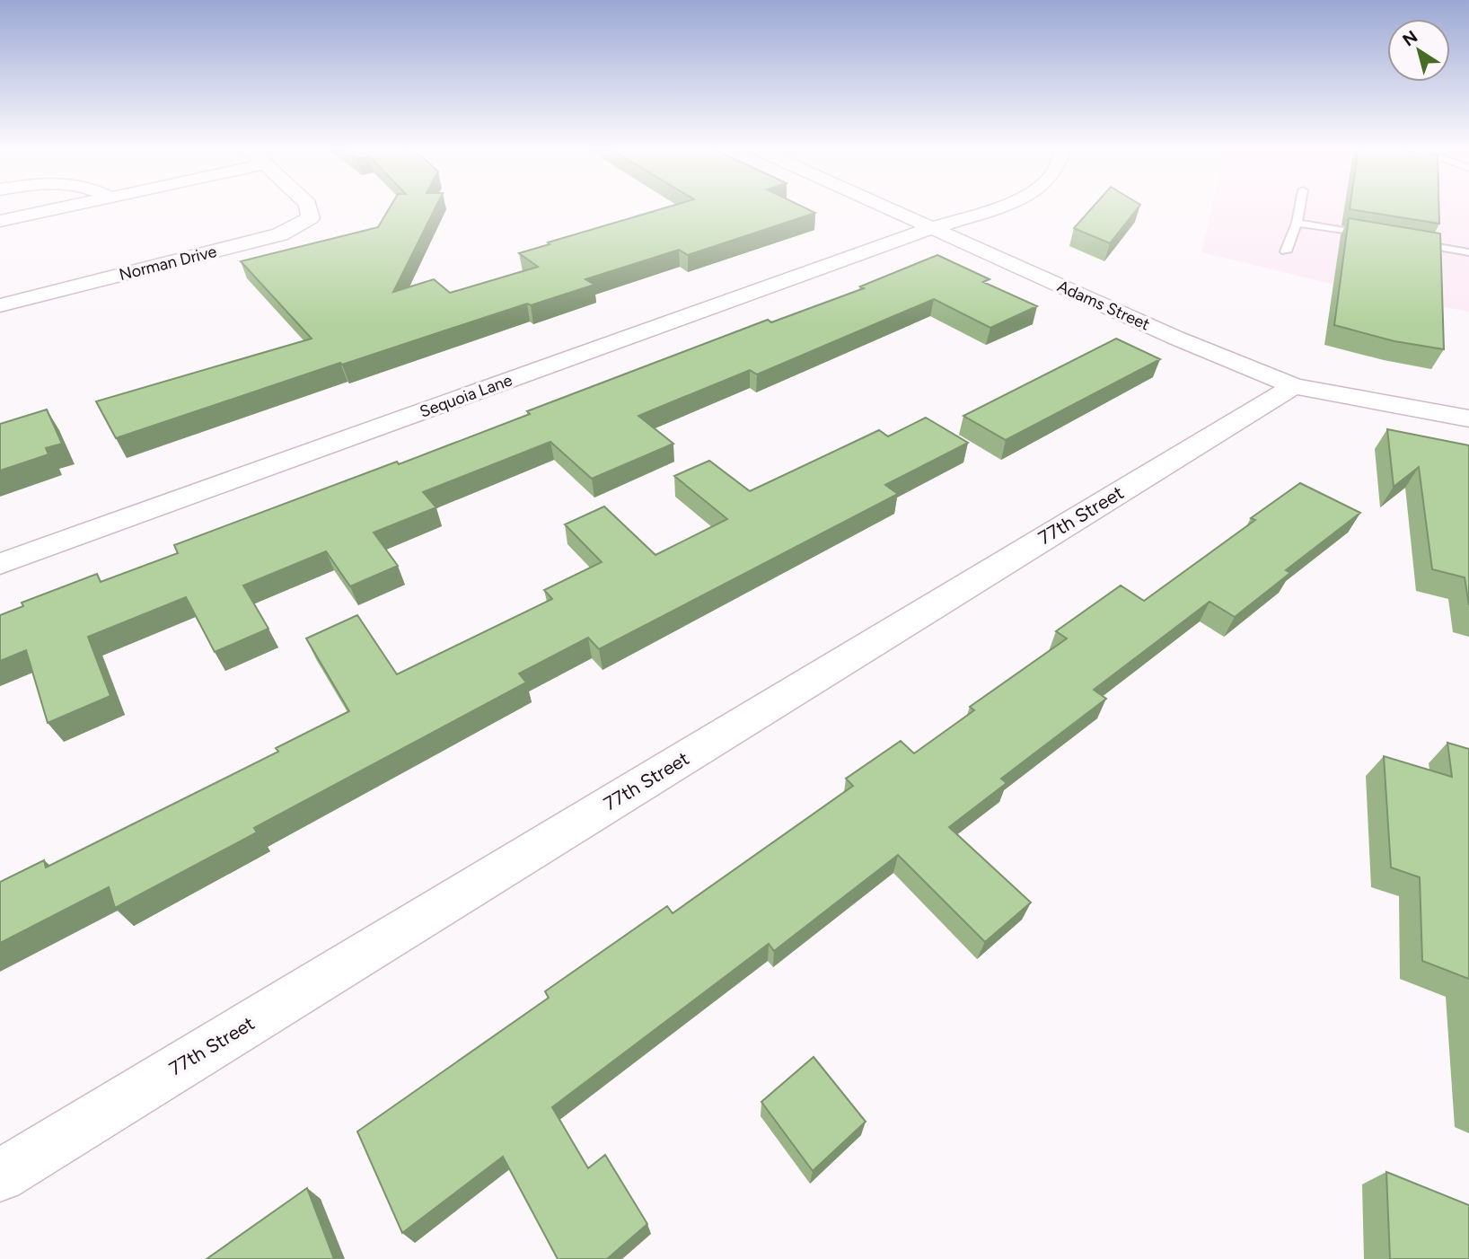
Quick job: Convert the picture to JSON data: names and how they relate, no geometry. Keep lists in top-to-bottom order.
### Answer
{
  "streets": {
    "street": [
      "Norman Drive",
      "Adams Street",
      "Sequoia Lane",
      "77th Street"
    ]
  },
  "crossings": [
    ["Adams Street", "Sequoia Lane"],
    ["Adams Street", "77th Street"]
  ],
  "north": "top left"
}
